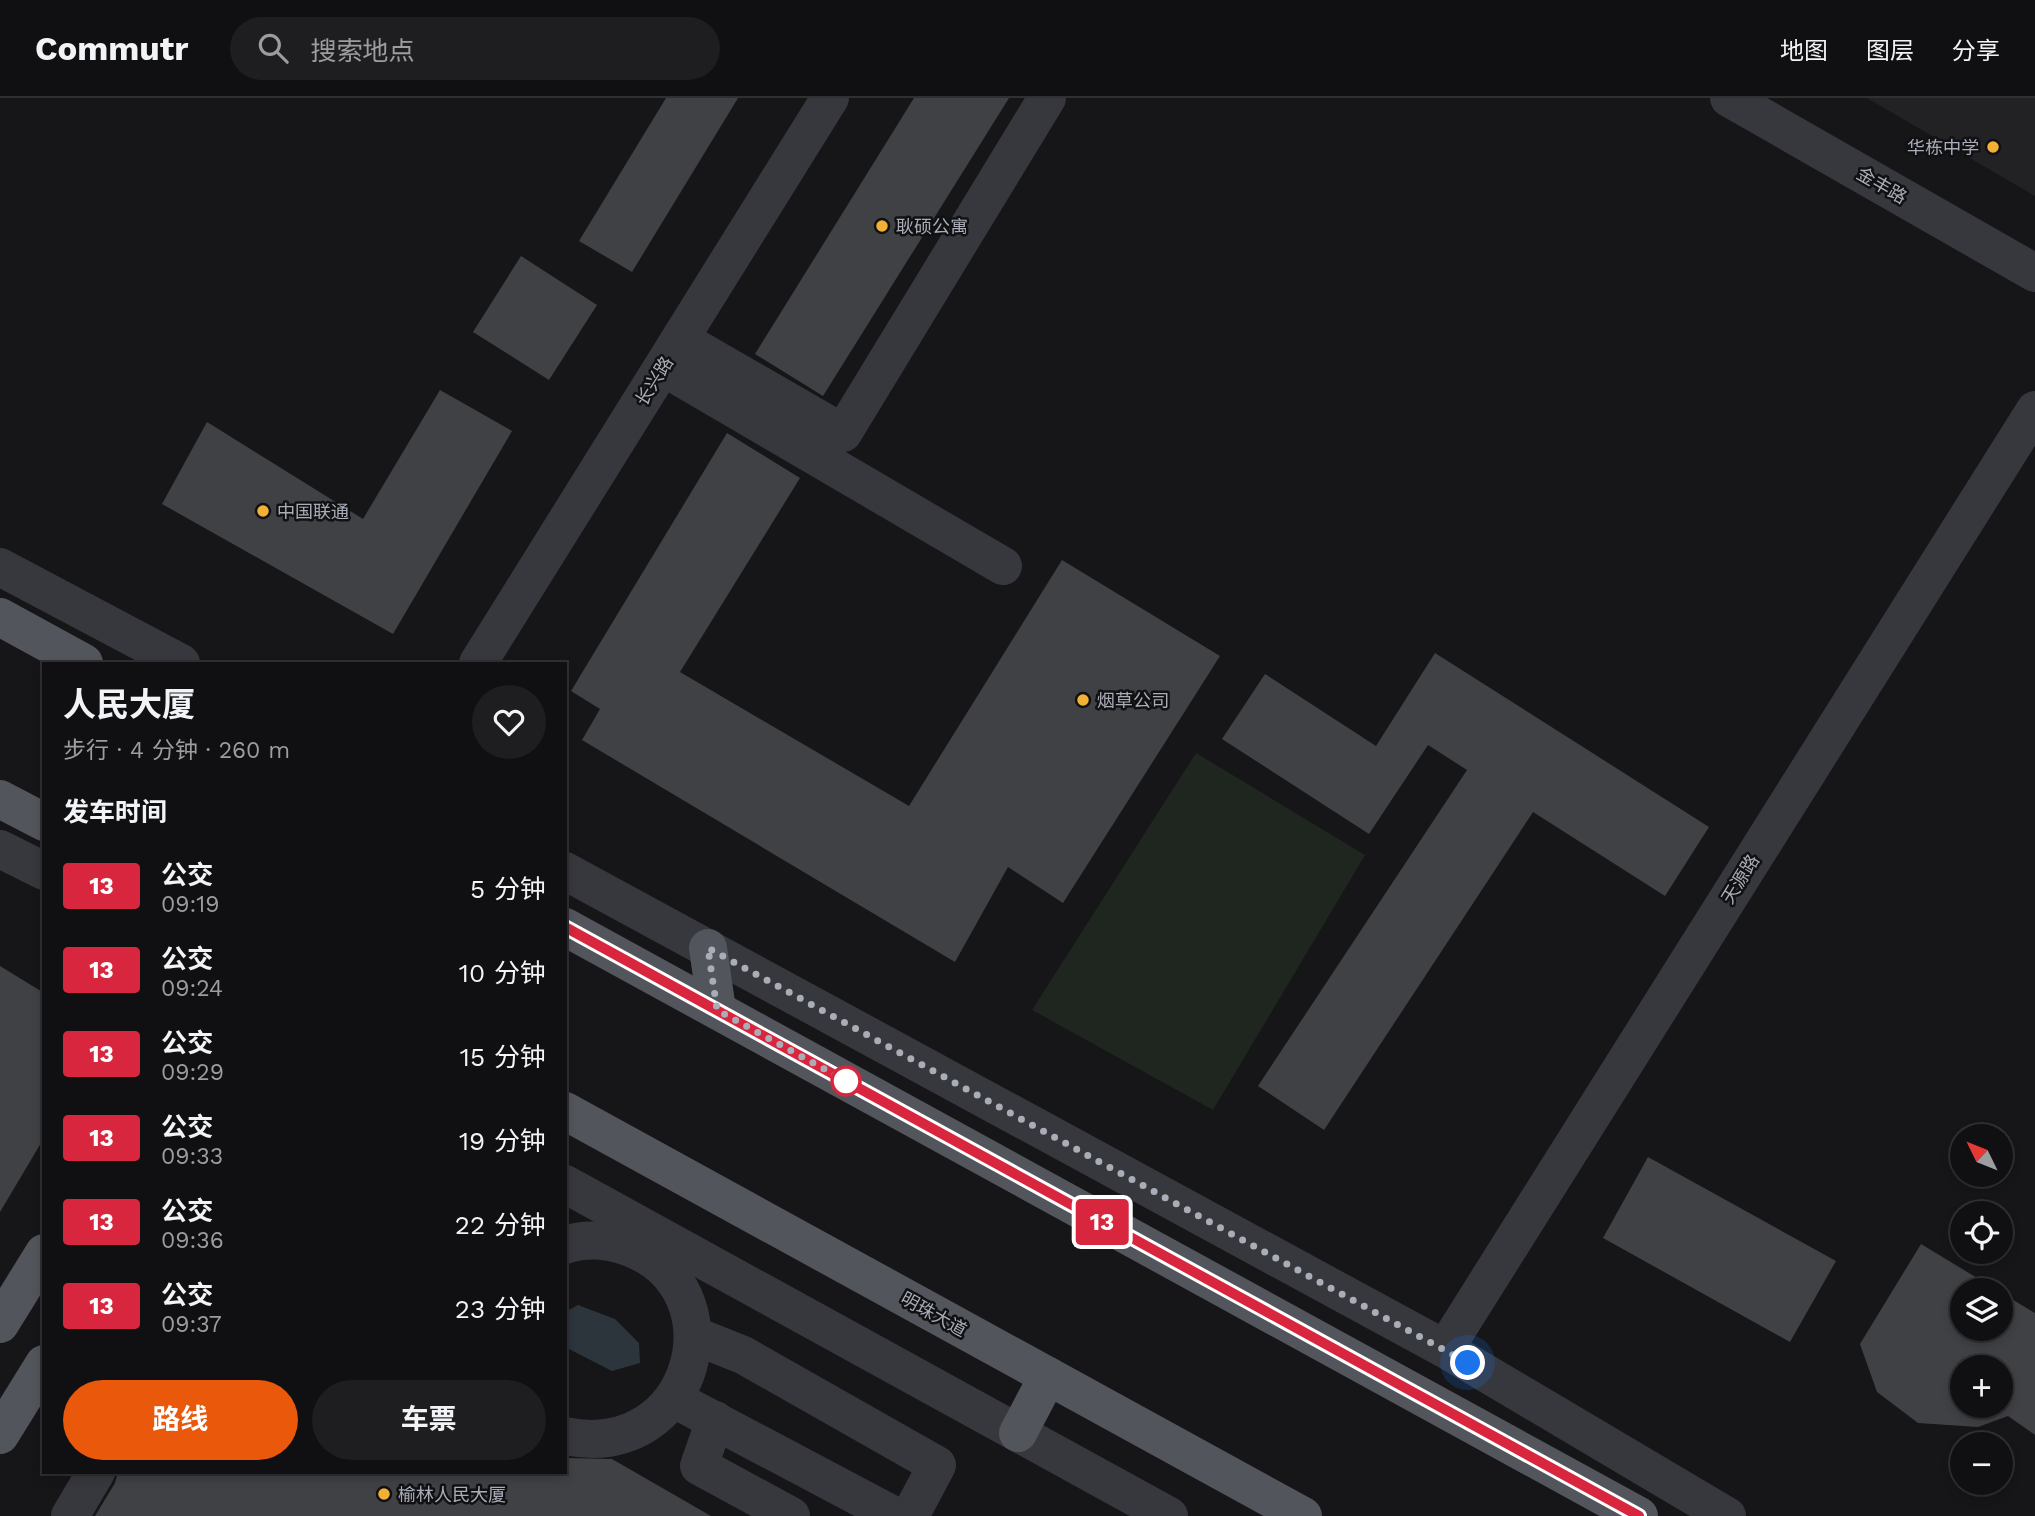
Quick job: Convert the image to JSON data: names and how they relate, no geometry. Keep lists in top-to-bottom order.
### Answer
{
  "streets": {
    "main road": ["明珠大道"],
    "street": ["金丰路", "长兴路", "天源路"]
  },
  "places": [
    "华栋中学",
    "耿硕公寓",
    "中国联通",
    "烟草公司",
    "榆林人民大厦"
  ],
  "lines": ["bus line 13"],
  "north": "top left",
  "page": {
    "header": "Commutr",
    "search": "搜索地点",
    "nav": ["地图", "图层", "分享"],
    "on_map": "13",
    "heading": [
      ["人民大厦", "步行 · 4 分钟 · 260 m"],
      "发车时间"
    ],
    "list": [
      {
        "mark": "13",
        "name": "公交",
        "note": "09:19",
        "value": "5 分钟"
      },
      {
        "mark": "13",
        "name": "公交",
        "note": "09:24",
        "value": "10 分钟"
      },
      {
        "mark": "13",
        "name": "公交",
        "note": "09:29",
        "value": "15 分钟"
      },
      {
        "mark": "13",
        "name": "公交",
        "note": "09:33",
        "value": "19 分钟"
      },
      {
        "mark": "13",
        "name": "公交",
        "note": "09:36",
        "value": "22 分钟"
      },
      {
        "mark": "13",
        "name": "公交",
        "note": "09:37",
        "value": "23 分钟"
      }
    ],
    "map_buttons": ["+", "−"],
    "buttons": ["路线", "车票"]
  }
}
